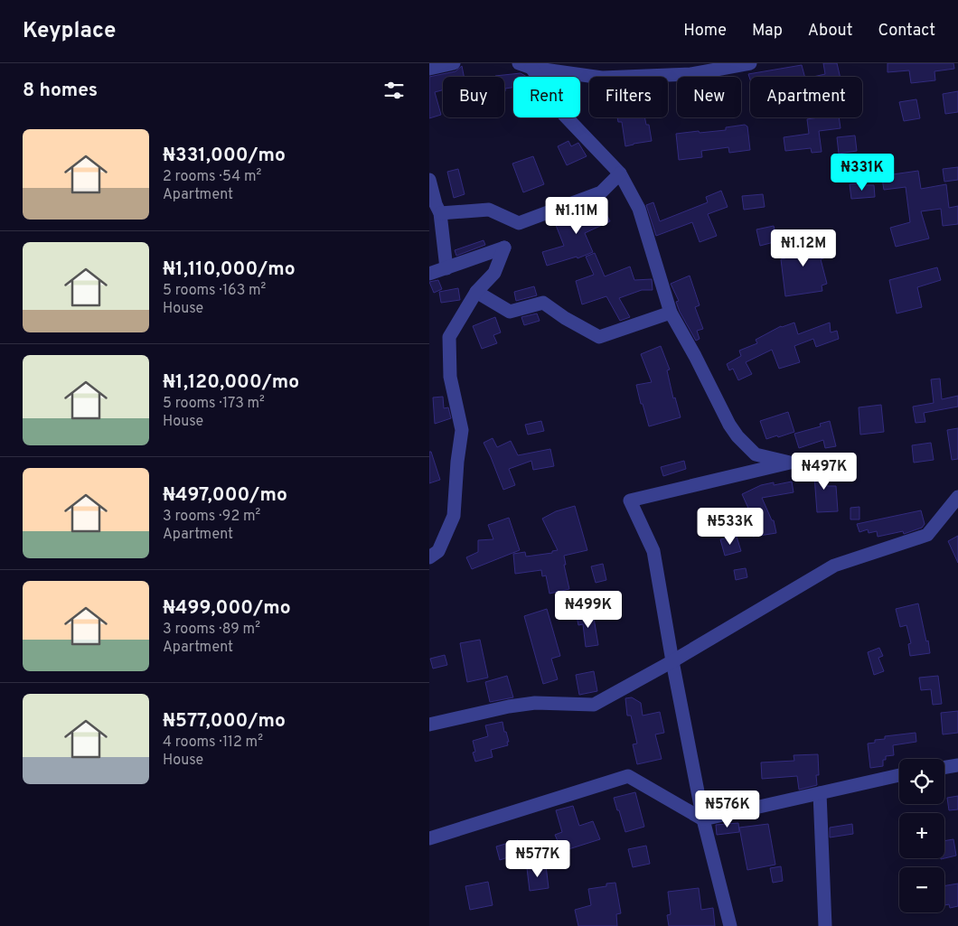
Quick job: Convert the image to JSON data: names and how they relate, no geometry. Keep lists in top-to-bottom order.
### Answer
{
  "page": {
    "header": "Keyplace",
    "nav": [
      "Home",
      "Map",
      "About",
      "Contact"
    ],
    "heading": "8 homes",
    "chip": [
      "Buy",
      "Rent",
      "Filters",
      "New",
      "Apartment"
    ],
    "list": [
      {
        "name": "₦331,000/mo",
        "note": "2 rooms · 54 m² · Apartment"
      },
      {
        "name": "₦1,110,000/mo",
        "note": "5 rooms · 163 m² · House"
      },
      {
        "name": "₦1,120,000/mo",
        "note": "5 rooms · 173 m² · House"
      },
      {
        "name": "₦497,000/mo",
        "note": "3 rooms · 92 m² · Apartment"
      },
      {
        "name": "₦499,000/mo",
        "note": "3 rooms · 89 m² · Apartment"
      },
      {
        "name": "₦577,000/mo",
        "note": "4 rooms · 112 m² · House"
      }
    ],
    "price": [
      "₦331K",
      "₦1.11M",
      "₦1.12M",
      "₦497K",
      "₦533K",
      "₦499K",
      "₦576K",
      "₦577K"
    ],
    "map_buttons": ["+", "−"]
  }
}
